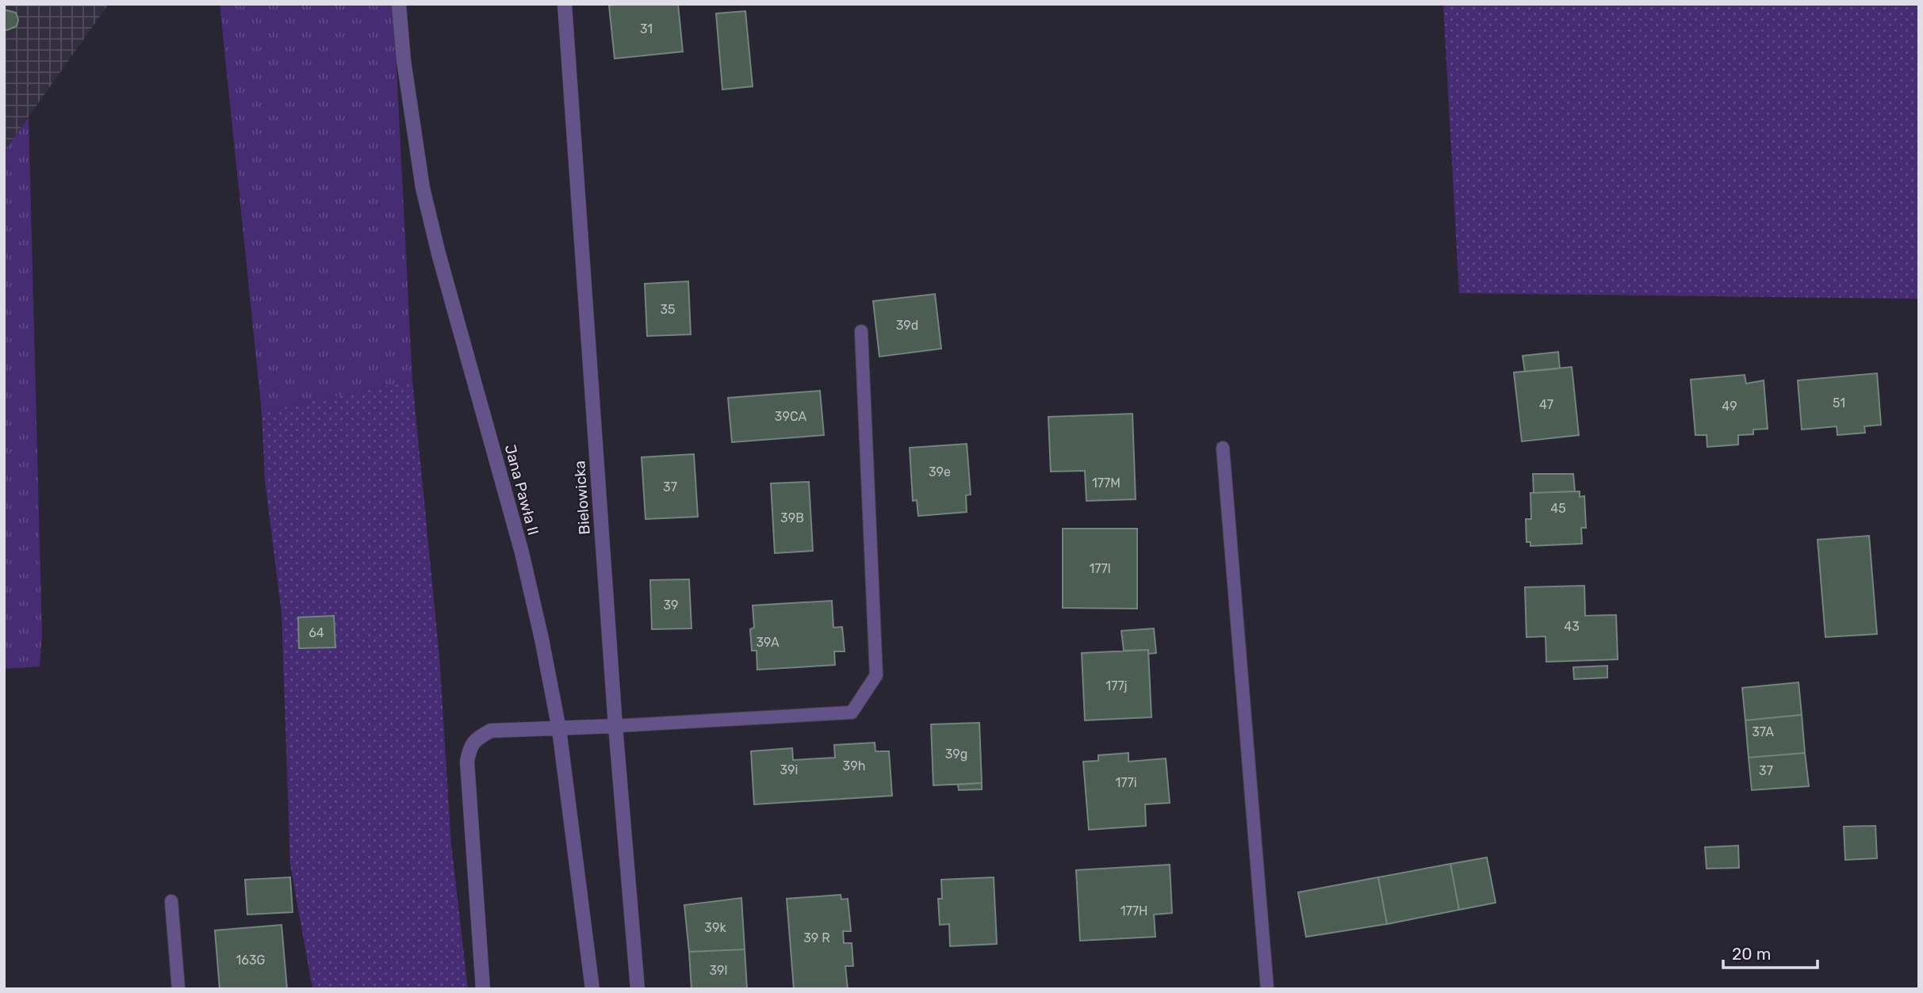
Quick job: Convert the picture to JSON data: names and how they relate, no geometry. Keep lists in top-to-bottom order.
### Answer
{
  "streets": {
    "street": ["Jana Pawła II", "Bielowicka"]
  },
  "house_numbers": [
    "31",
    "35",
    "39d",
    "51",
    "47",
    "49",
    "39CA",
    "39e",
    "177M",
    "37",
    "45",
    "39B",
    "177l",
    "39",
    "43",
    "64",
    "39A",
    "177j",
    "37A",
    "39g",
    "39h",
    "39i",
    "37",
    "177i",
    "177H",
    "39k",
    "39 R",
    "163G",
    "39l"
  ],
  "scale_bar": "20 m"
}
